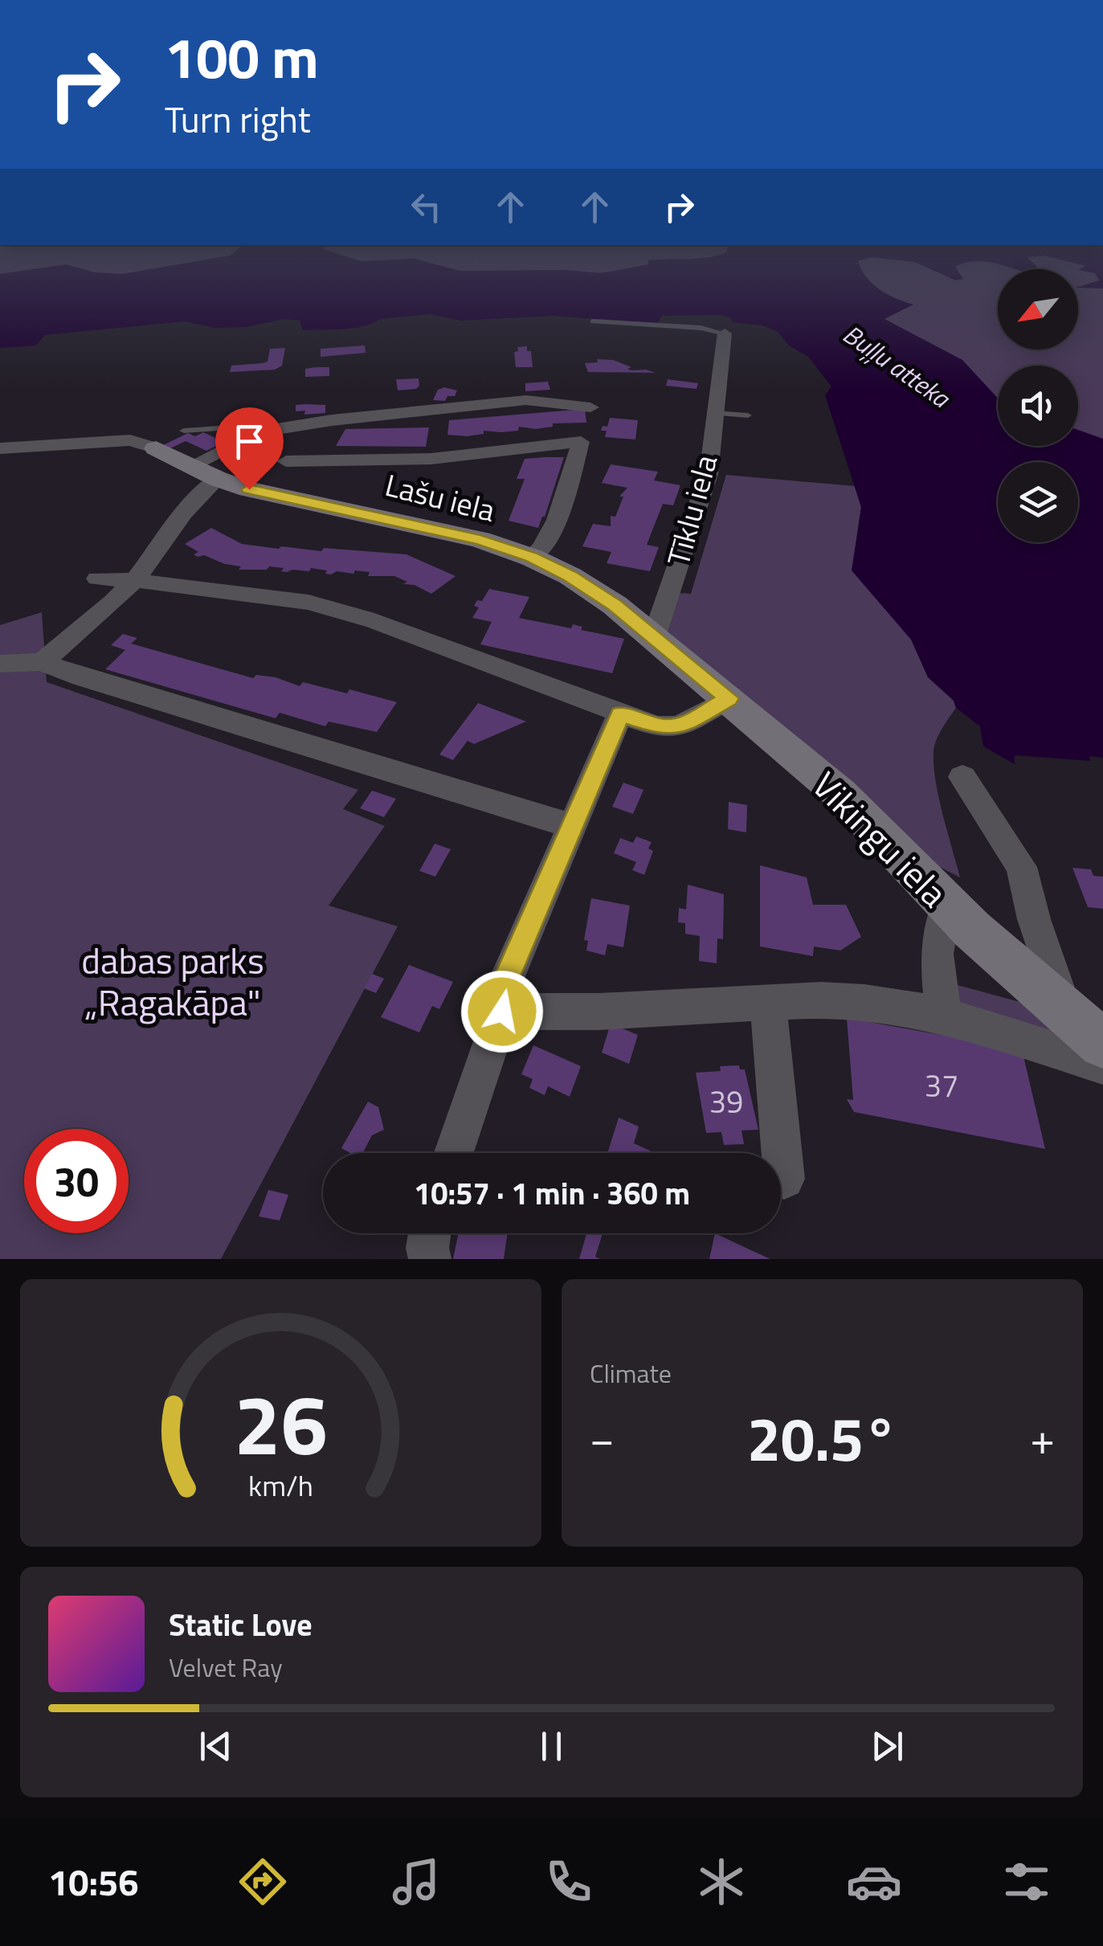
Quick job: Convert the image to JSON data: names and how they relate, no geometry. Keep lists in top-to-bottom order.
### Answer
{
  "streets": {
    "street": ["Lašu iela", "Tīklu iela", "Vikingu iela"]
  },
  "crossings": [
    ["Lašu iela", "Tīklu iela"],
    ["Lašu iela", "Vikingu iela"],
    ["Tīklu iela", "Vikingu iela"]
  ],
  "water": ["Buļļu atteka"],
  "parks": ["dabas parks „Ragakāpa\""],
  "house_numbers": ["37", "39"],
  "north": "bottom left",
  "page": {
    "turn": ["100 m", "Turn right"],
    "limit": "30",
    "trip": "10:57 · 1 min · 360 m",
    "tile": "Climate",
    "heat": ["−", "20.5°", "+"],
    "song": ["Static Love", "Velvet Ray"],
    "tabs": "10:56",
    "gauge": ["26", "km/h"]
  }
}
